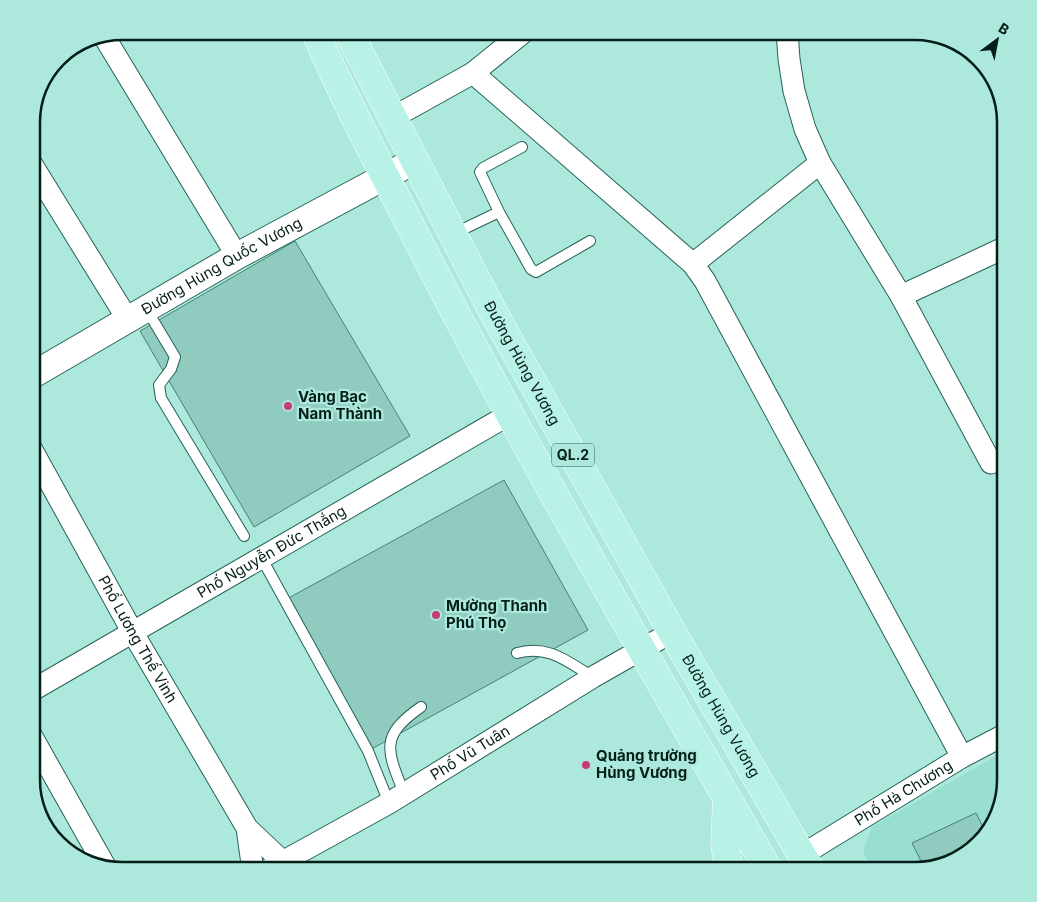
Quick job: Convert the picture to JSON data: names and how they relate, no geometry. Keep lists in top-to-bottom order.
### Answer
{
  "streets": {
    "main road": ["Đường Hùng Vương", "QL.2"],
    "street": [
      "Đường Hùng Quốc Vương",
      "Phố Nguyễn Đức Thắng",
      "Phố Lương Thế Vinh",
      "Phố Vũ Tuân",
      "Phố Hà Chương"
    ]
  },
  "crossings": [
    ["Đường Hùng Quốc Vương", "Đường Hùng Vương"],
    ["Đường Hùng Quốc Vương", "QL.2"],
    ["Đường Hùng Vương", "Phố Vũ Tuân"],
    ["QL.2", "Phố Nguyễn Đức Thắng"],
    ["QL.2", "Phố Vũ Tuân"],
    ["Phố Nguyễn Đức Thắng", "Phố Lương Thế Vinh"]
  ],
  "places": ["Vàng Bạc Nam Thành", "Mường Thanh Phú Thọ", "Quảng trường Hùng Vương"],
  "north": "top right"
}
